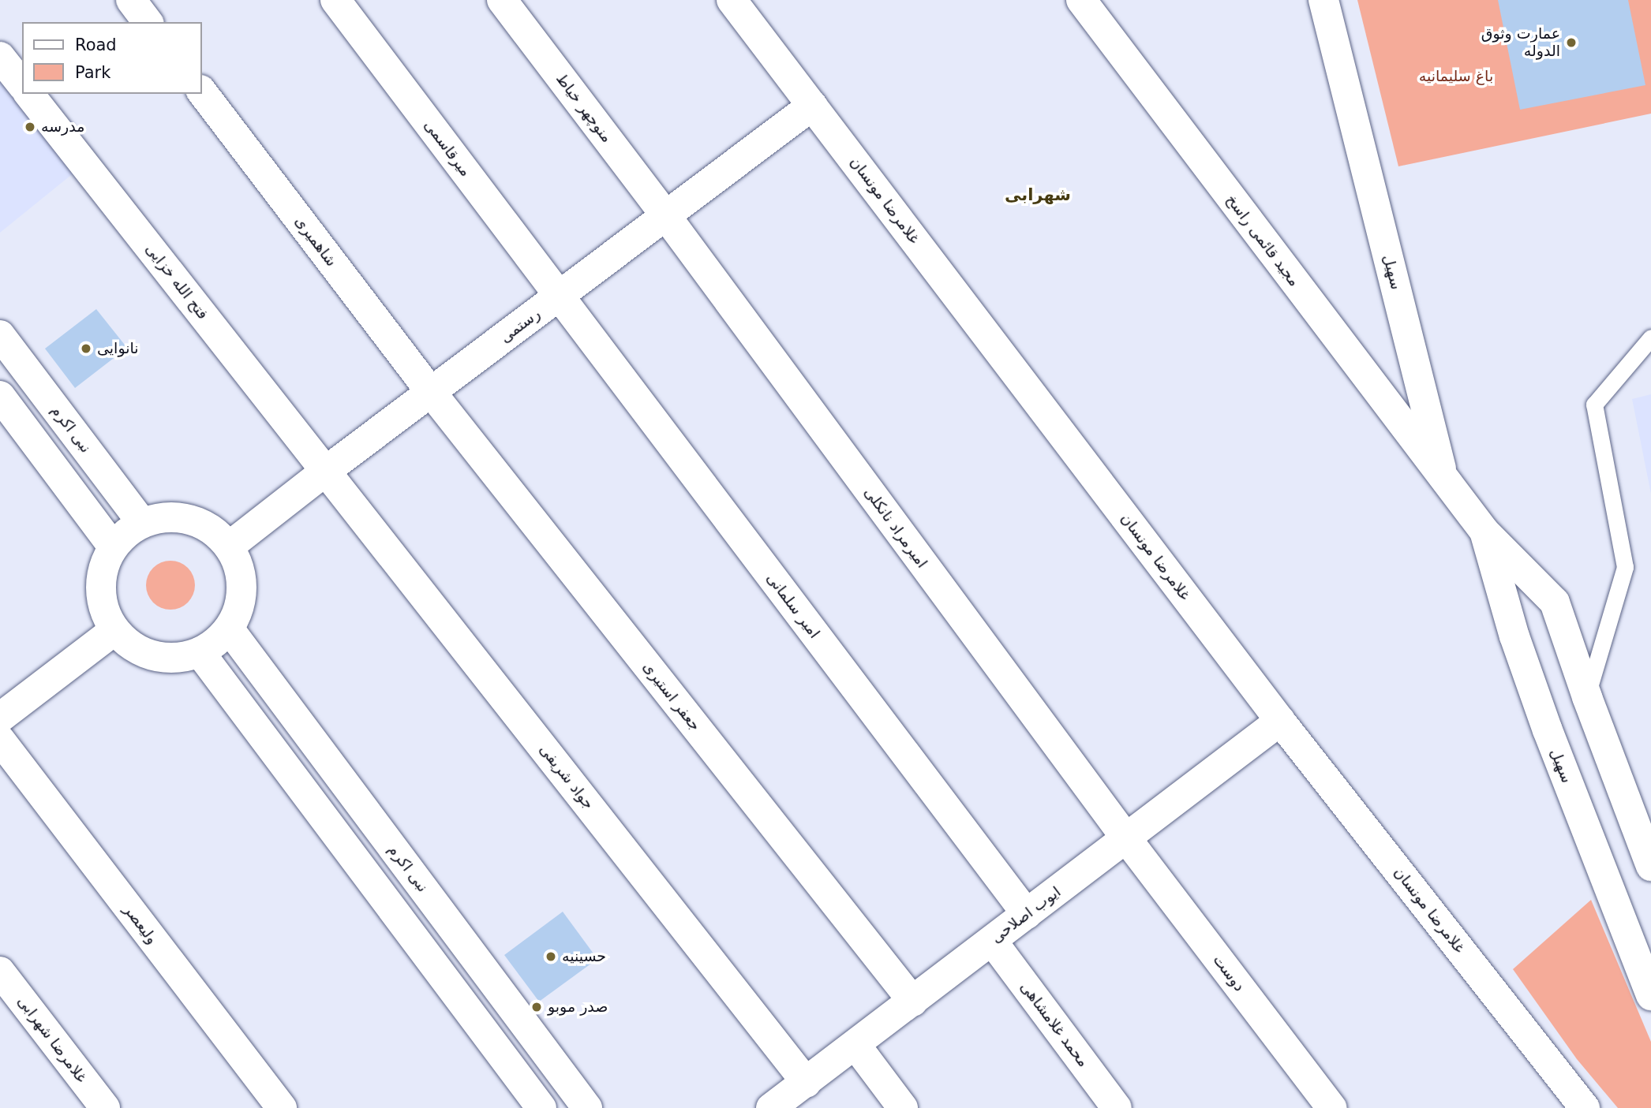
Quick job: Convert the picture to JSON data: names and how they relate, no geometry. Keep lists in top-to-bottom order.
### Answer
{
  "streets": {
    "street": [
      "منوچهر خیاط",
      "میرقاسمی",
      "غلامرضا مونسان",
      "مجید قائمی راسخ",
      "شاهمیری",
      "سهیل",
      "فتح الله خزایی",
      "رستمی",
      "نبی اکرم",
      "امیرمراد نانکلی",
      "امیر سلمانی",
      "جعفر استیری",
      "جواد شریفی",
      "ایوب اصلاحی",
      "ولیعصر",
      "دوست",
      "محمد غلامشاهی",
      "غلامرضا شهرابی"
    ]
  },
  "crossings": [
    ["منوچهر خیاط", "رستمی"],
    ["منوچهر خیاط", "امیرمراد نانکلی"],
    ["میرقاسمی", "رستمی"],
    ["میرقاسمی", "امیر سلمانی"],
    ["غلامرضا مونسان", "رستمی"],
    ["غلامرضا مونسان", "ایوب اصلاحی"],
    ["مجید قائمی راسخ", "سهیل"],
    ["شاهمیری", "رستمی"],
    ["شاهمیری", "جعفر استیری"],
    ["فتح الله خزایی", "رستمی"],
    ["فتح الله خزایی", "جواد شریفی"],
    ["رستمی", "نبی اکرم"],
    ["رستمی", "امیرمراد نانکلی"],
    ["رستمی", "امیر سلمانی"],
    ["رستمی", "جعفر استیری"],
    ["رستمی", "جواد شریفی"],
    ["امیرمراد نانکلی", "ایوب اصلاحی"],
    ["امیرمراد نانکلی", "دوست"],
    ["امیر سلمانی", "ایوب اصلاحی"],
    ["جعفر استیری", "ایوب اصلاحی"],
    ["جواد شریفی", "ایوب اصلاحی"],
    ["ایوب اصلاحی", "دوست"],
    ["ایوب اصلاحی", "محمد غلامشاهی"]
  ],
  "districts": ["شهرابی"],
  "parks": ["باغ سلیمانیه"],
  "places": [
    "عمارت وثوق الدوله",
    "مدرسه",
    "نانوایی",
    "حسینیه",
    "صدر موبو"
  ],
  "legend": ["Road", "Park"]
}
